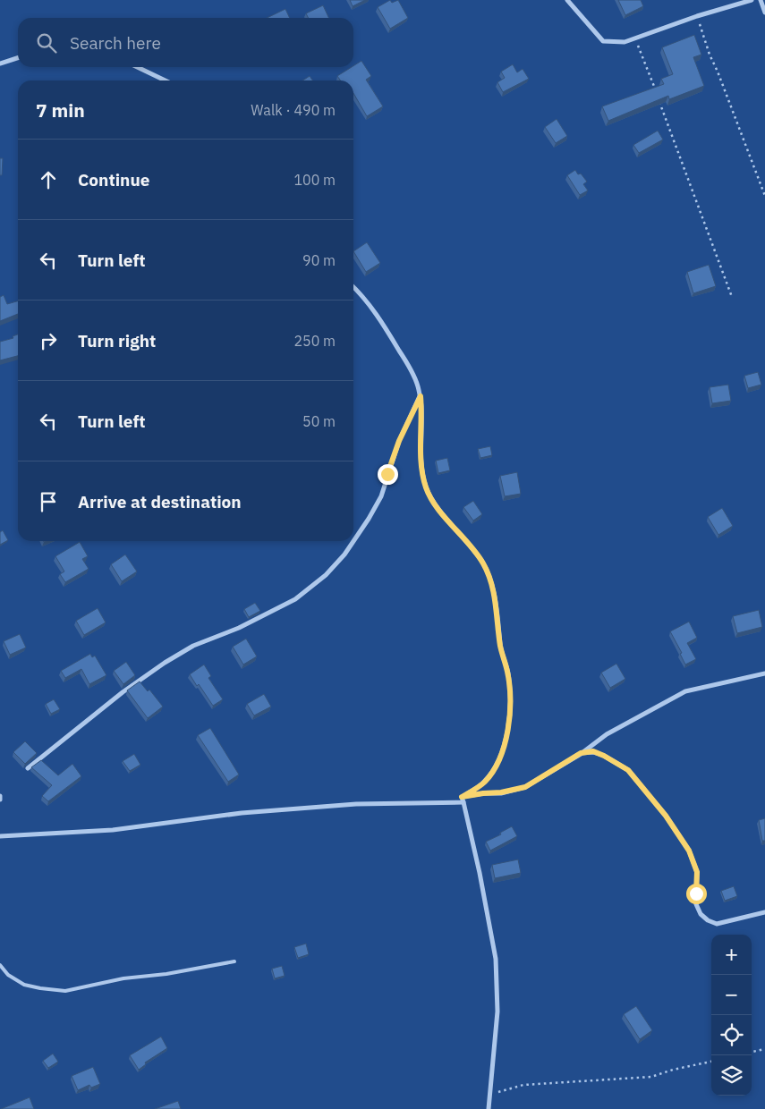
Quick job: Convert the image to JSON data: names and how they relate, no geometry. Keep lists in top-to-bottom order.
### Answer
{
  "page": {
    "search": "Search here",
    "heading": ["7 min", "Walk · 490 m"],
    "list": [
      ["Continue", "100 m"],
      ["Turn left", "90 m"],
      ["Turn right", "250 m"],
      ["Turn left", "50 m"],
      "Arrive at destination"
    ],
    "map_buttons": ["+", "−"]
  }
}
